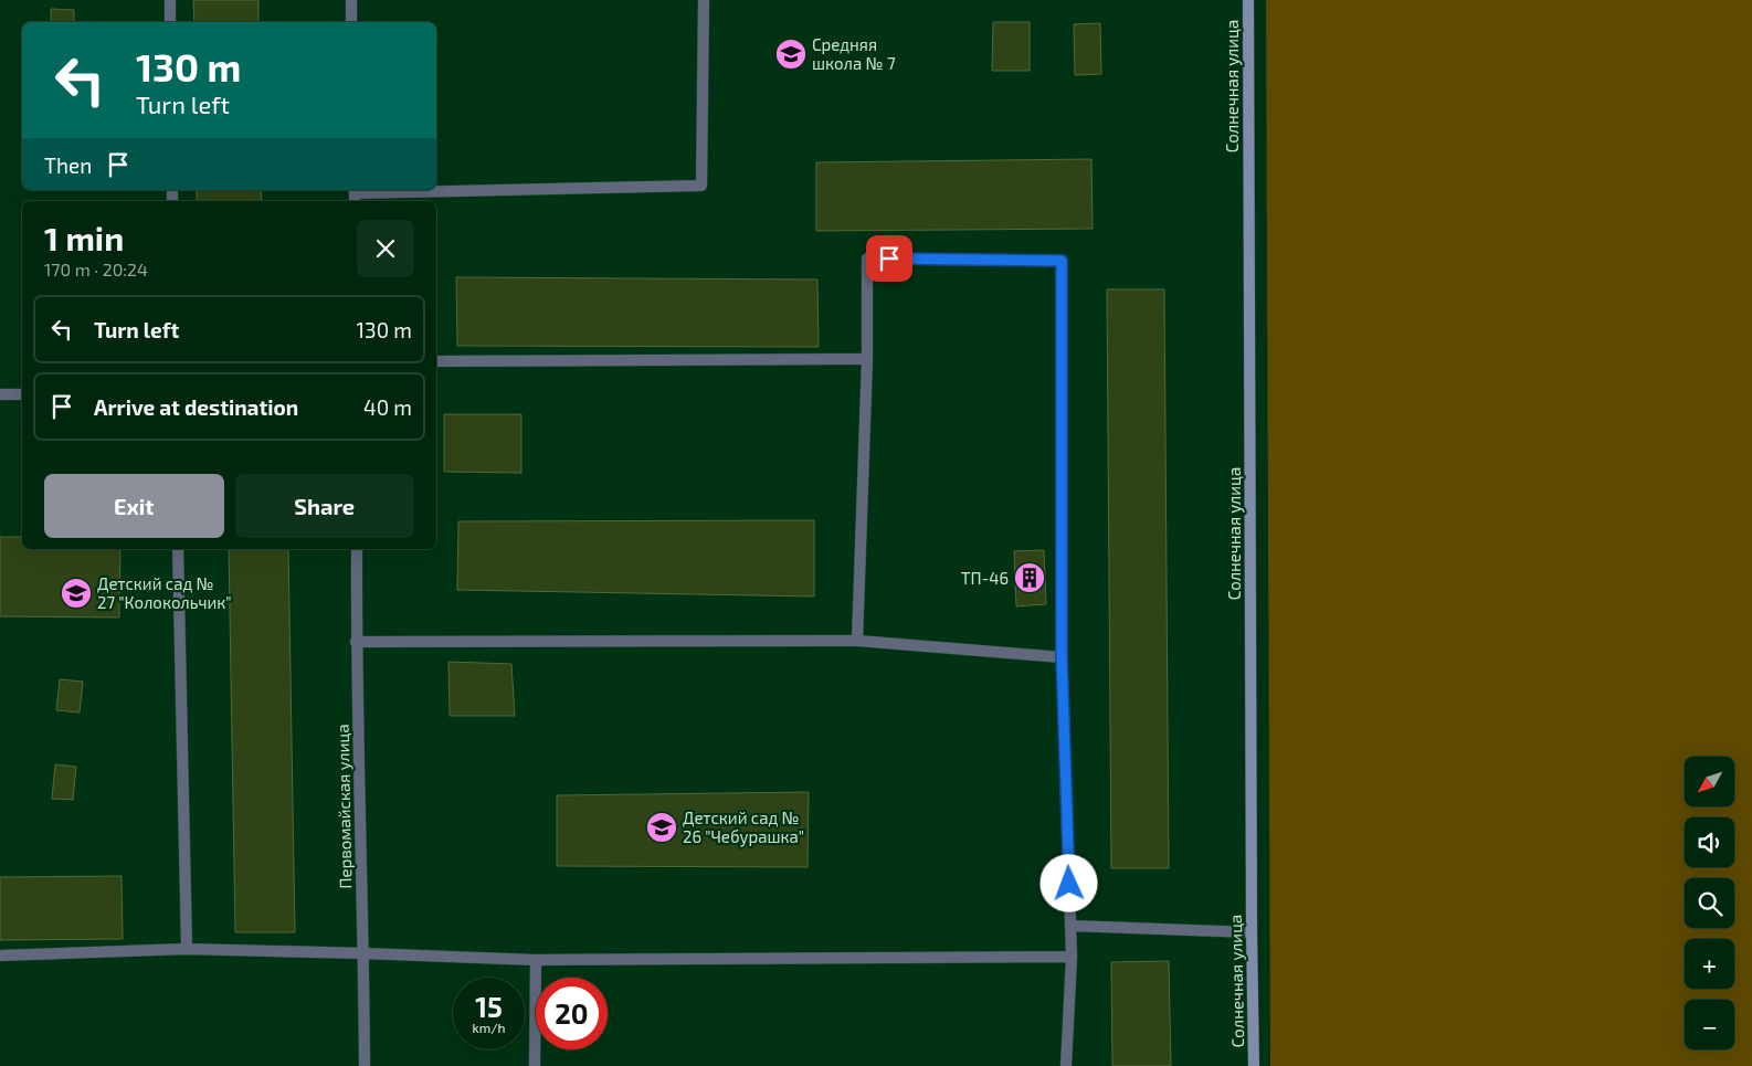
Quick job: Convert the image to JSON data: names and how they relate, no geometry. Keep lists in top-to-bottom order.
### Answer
{
  "streets": {
    "street": ["Солнечная улица", "Первомайская улица"]
  },
  "places": {
    "school or university": ["Средняя школа № 7", "Детский сад № 27 \"Колокольчик\"", "Детский сад № 26 \"Чебурашка\""],
    "building": ["ТП-46"]
  },
  "north": "bottom left",
  "page": {
    "turn": ["130 m", "Turn left"],
    "then": "Then",
    "heading": ["1 min", "170 m · 20:24"],
    "list": [
      {
        "name": "Turn left",
        "value": "130 m"
      },
      {
        "name": "Arrive at destination",
        "value": "40 m"
      }
    ],
    "buttons": ["Exit", "Share"],
    "map_buttons": ["+", "−"],
    "speed": "15 km/h",
    "limit": "20"
  }
}
